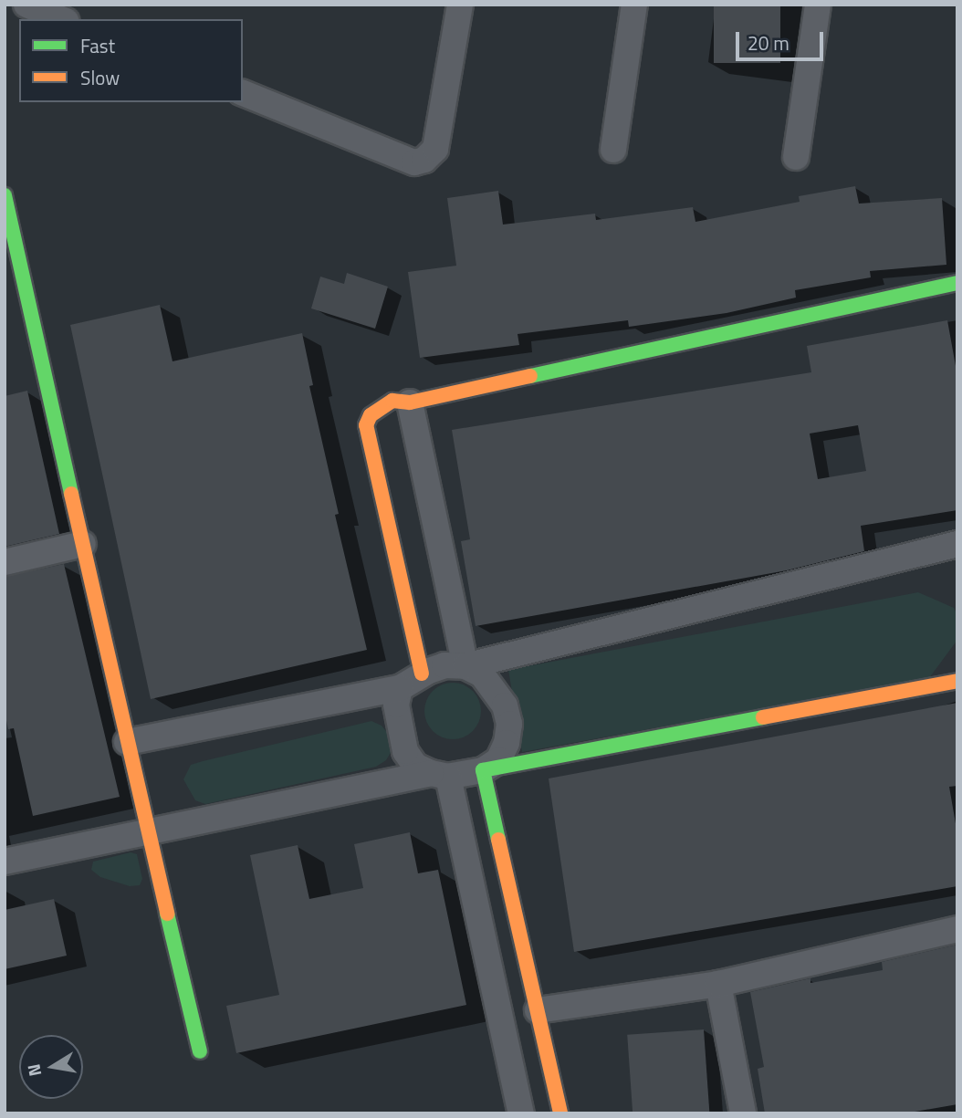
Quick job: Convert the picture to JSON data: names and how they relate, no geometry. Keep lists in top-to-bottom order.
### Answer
{
  "legend": ["Fast", "Slow"],
  "scale_bar": "20 m",
  "north": "left"
}
